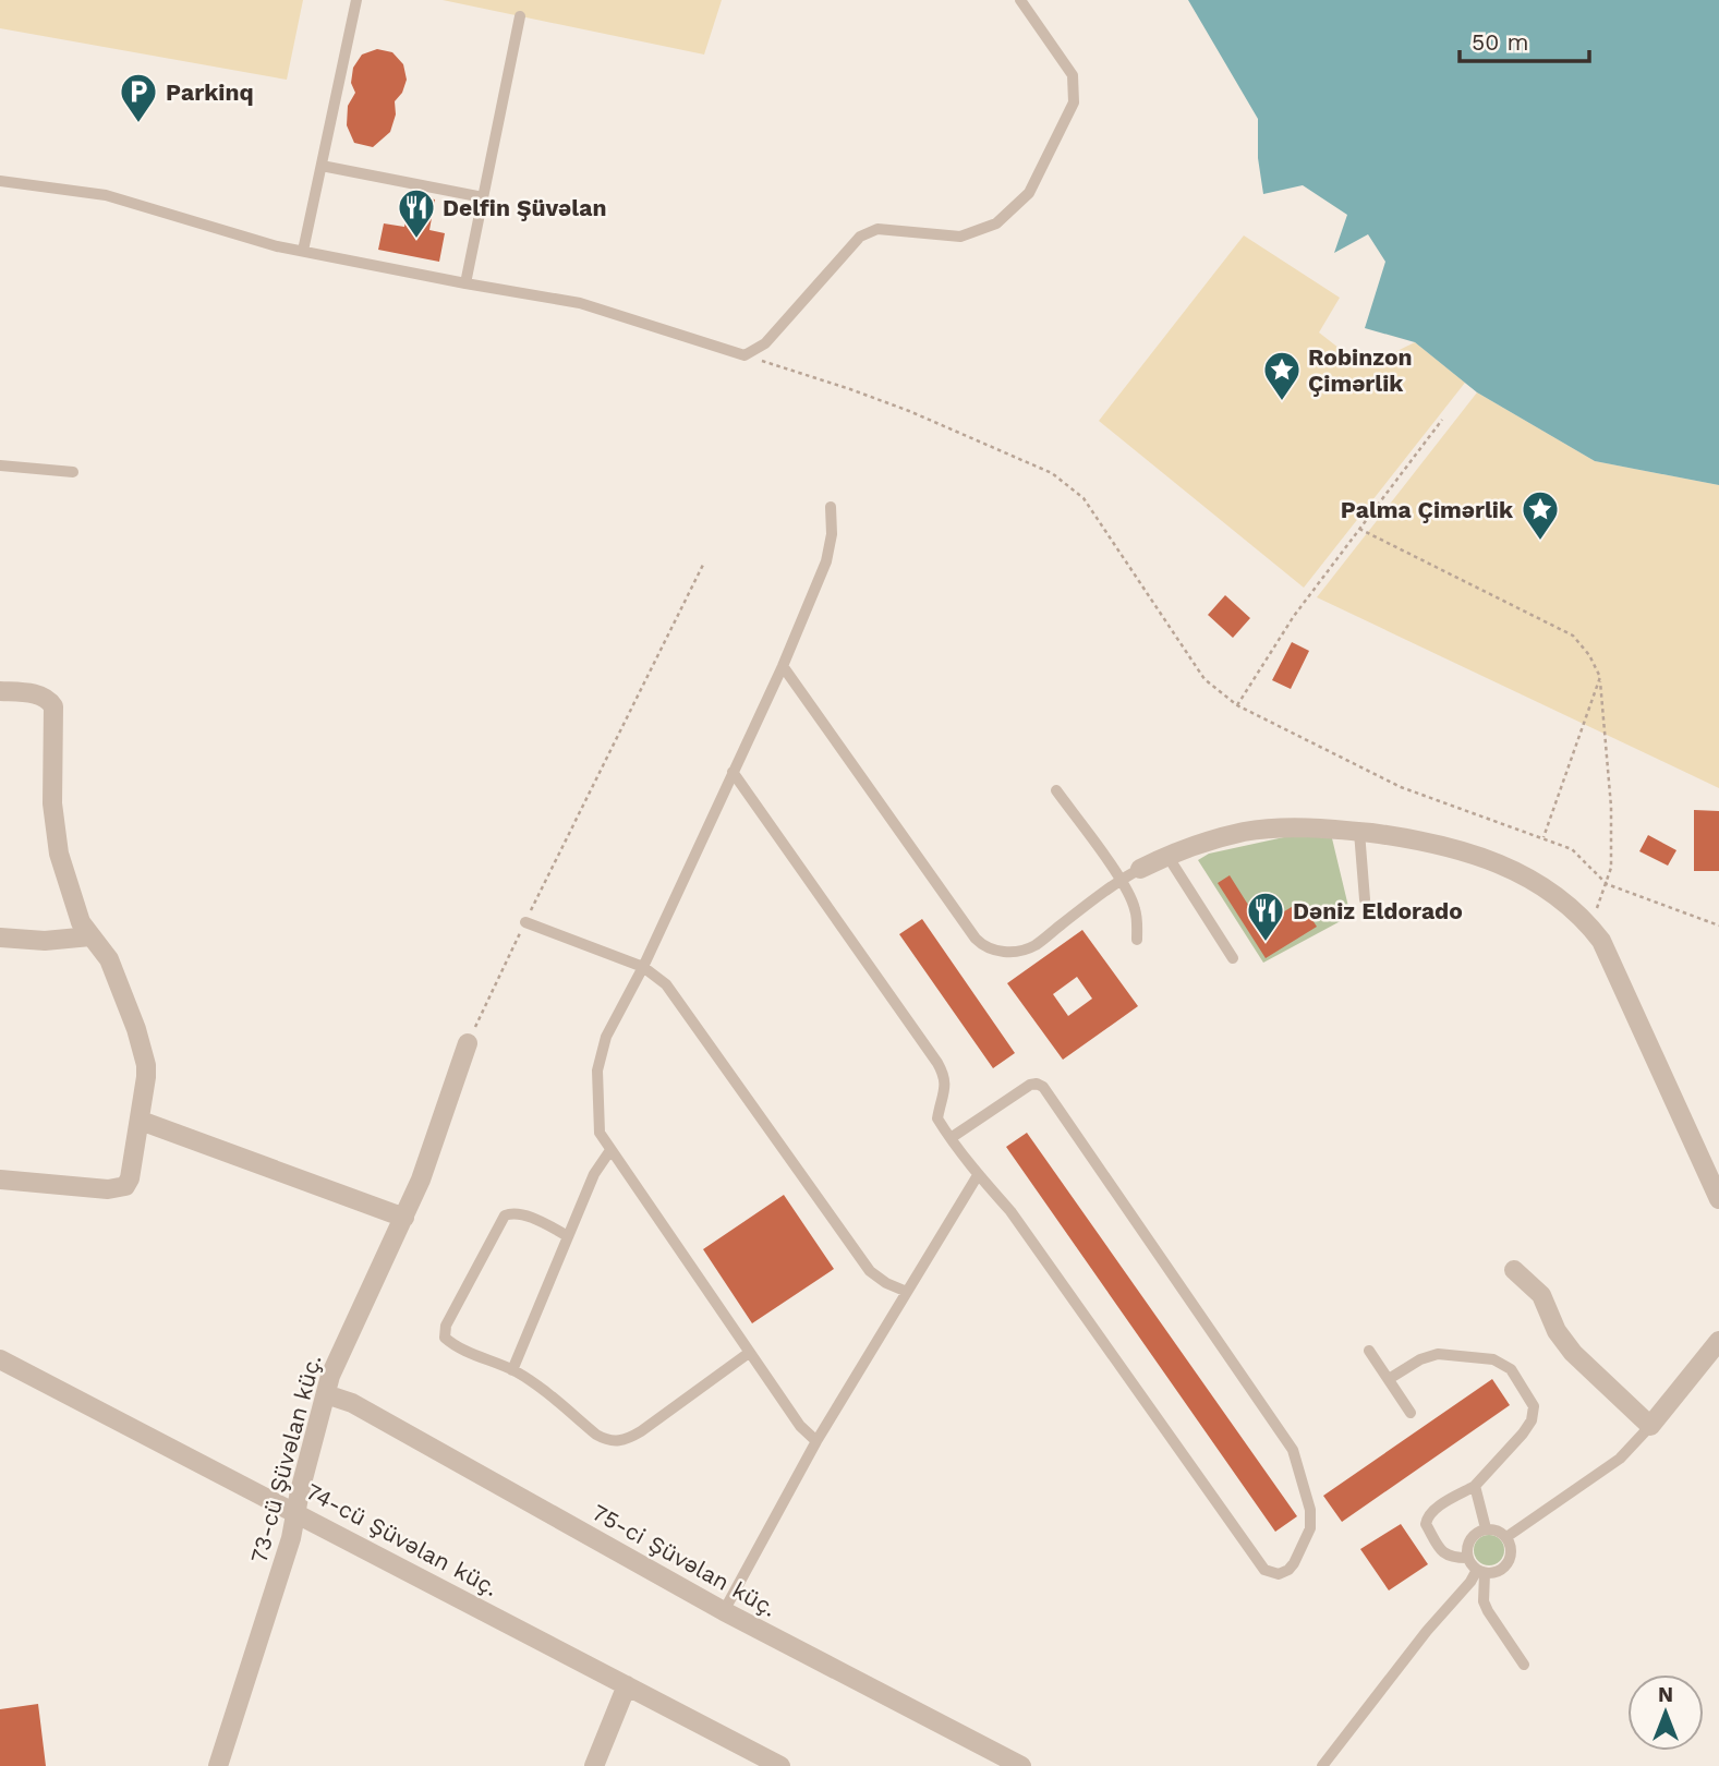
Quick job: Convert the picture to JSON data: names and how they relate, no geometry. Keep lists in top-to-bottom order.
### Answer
{
  "streets": {
    "street": ["73-cü Şüvəlan küç.", "74-cü Şüvəlan küç.", "75-ci Şüvəlan küç."]
  },
  "crossings": [
    ["73-cü Şüvəlan küç.", "74-cü Şüvəlan küç."],
    ["73-cü Şüvəlan küç.", "75-ci Şüvəlan küç."]
  ],
  "places": {
    "parking": ["Parkinq"],
    "restaurant": ["Delfin Şüvəlan", "Dəniz Eldorado"],
    "place": ["Robinzon Çimərlik", "Palma Çimərlik"]
  },
  "scale_bar": "50 m",
  "north": "top"
}
